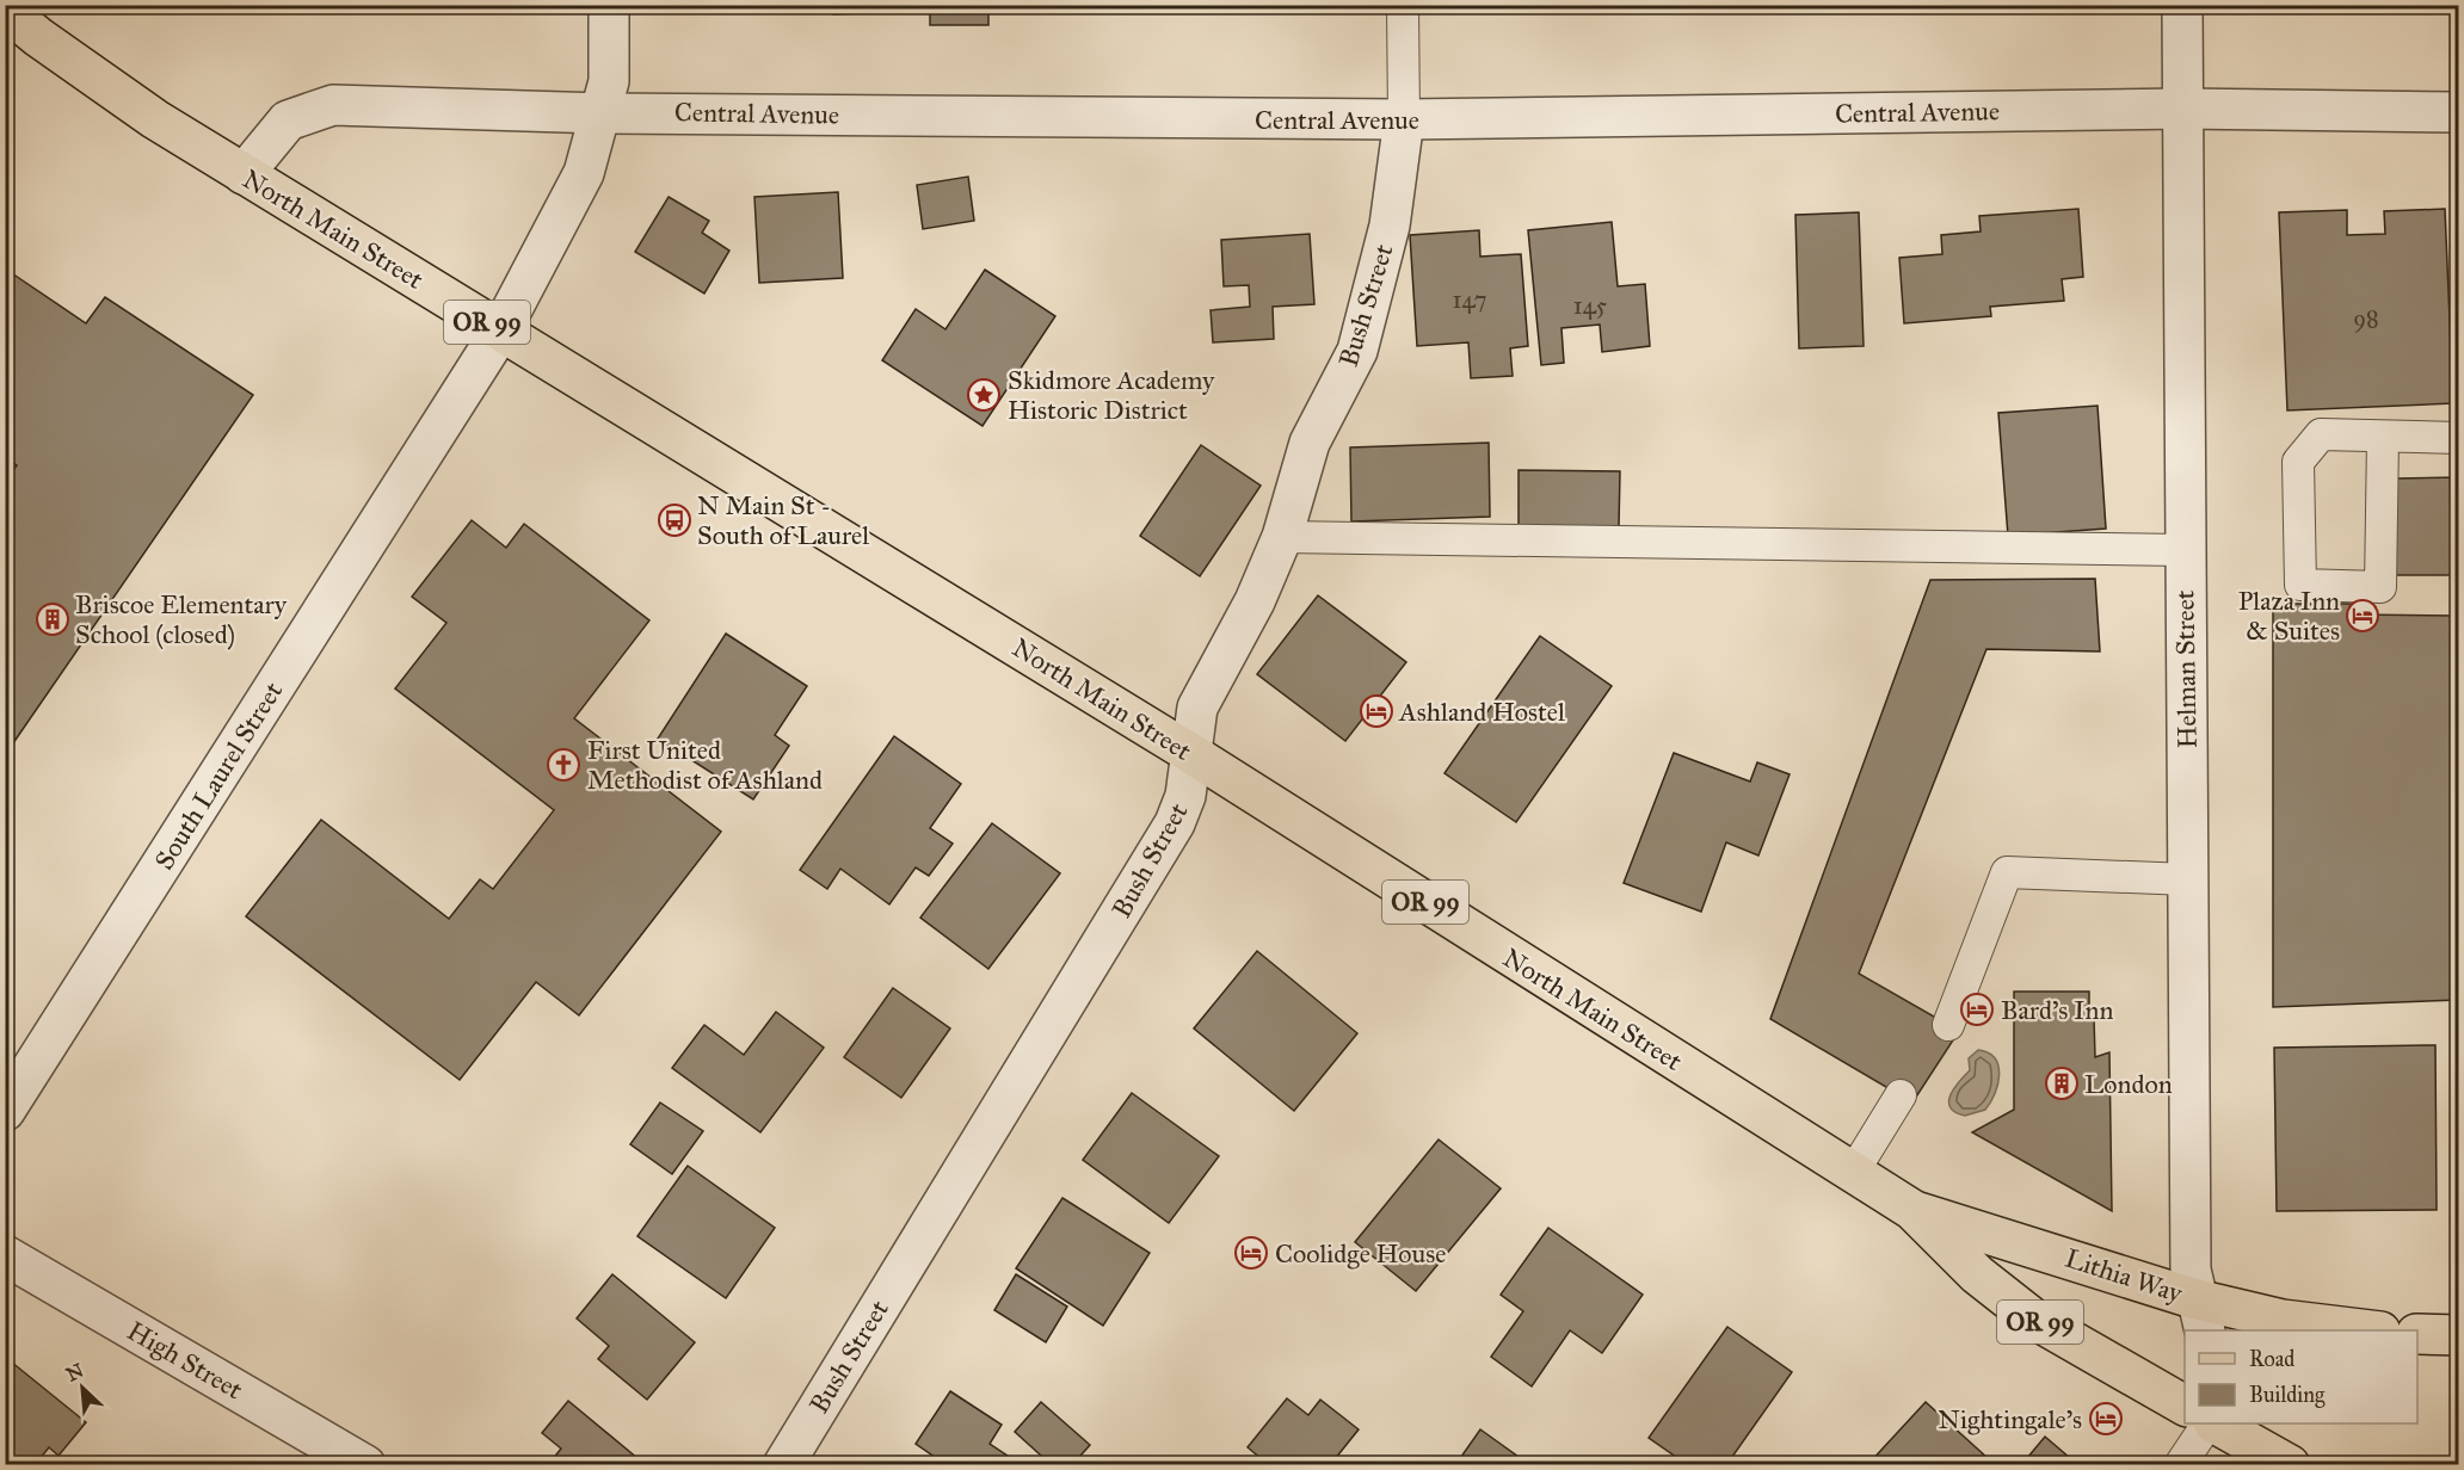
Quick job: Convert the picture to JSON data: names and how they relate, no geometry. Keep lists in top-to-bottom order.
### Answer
{
  "streets": {
    "main road": ["North Main Street", "OR 99", "Lithia Way"],
    "street": [
      "Central Avenue",
      "Bush Street",
      "Helman Street",
      "South Laurel Street",
      "High Street"
    ]
  },
  "crossings": [
    ["Central Avenue", "North Main Street"],
    ["Central Avenue", "Bush Street"],
    ["Central Avenue", "Helman Street"],
    ["Central Avenue", "South Laurel Street"],
    ["North Main Street", "Bush Street"],
    ["North Main Street", "South Laurel Street"],
    ["North Main Street", "Lithia Way"],
    ["Helman Street", "Lithia Way"]
  ],
  "places": {
    "place": ["Skidmore Academy Historic District"],
    "bus stop": ["N Main St - South of Laurel"],
    "hotel": [
      "Plaza Inn & Suites",
      "Ashland Hostel",
      "Bard's Inn",
      "Coolidge House",
      "Nightingale's"
    ],
    "building": ["Briscoe Elementary School (closed)", "London"],
    "church": ["First United Methodist of Ashland"]
  },
  "house_numbers": ["147", "145", "98"],
  "legend": ["Road", "Building"],
  "north": "top left"
}
